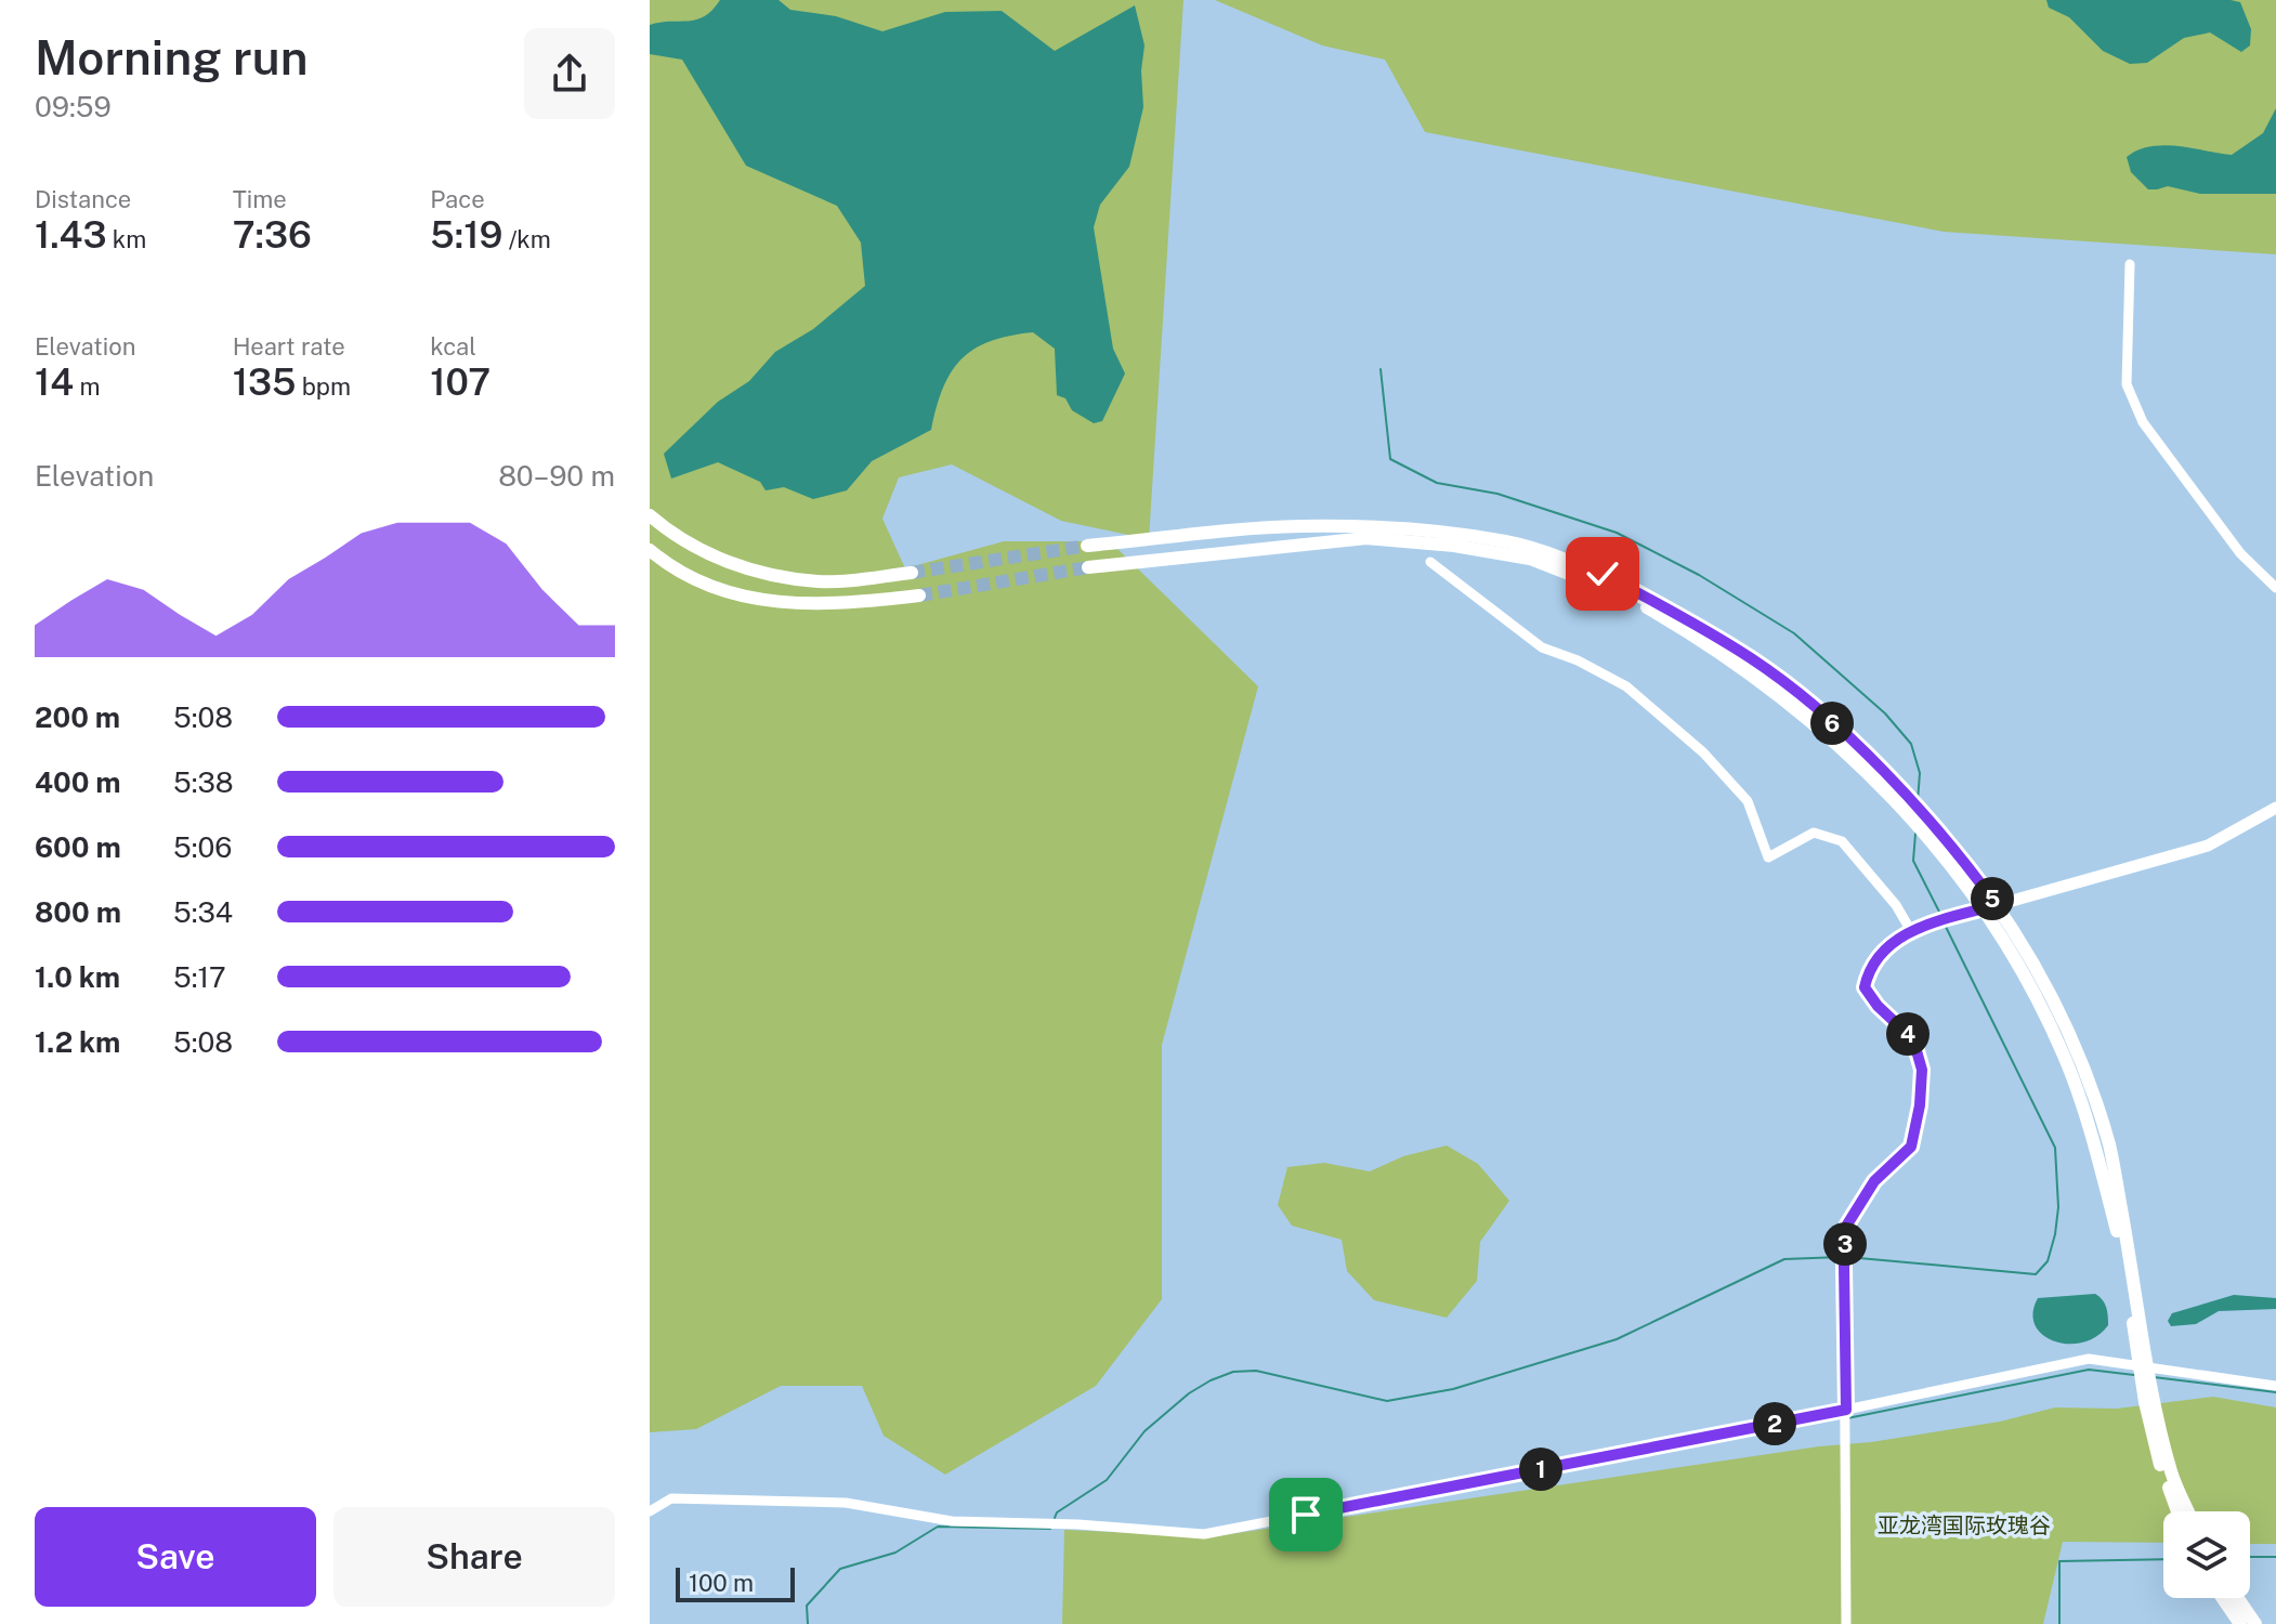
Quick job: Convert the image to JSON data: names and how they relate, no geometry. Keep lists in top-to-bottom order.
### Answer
{
  "parks": ["亚龙湾国际玫瑰谷"],
  "scale_bar": "100 m",
  "page": {
    "heading": ["Morning run", "09:59"],
    "stats": [
      ["Distance", "1.43 km"],
      ["Time", "7:36"],
      ["Pace", "5:19 /km"],
      ["Elevation", "14 m"],
      ["Heart rate", "135 bpm"],
      ["kcal", "107"]
    ],
    "chart": ["Elevation", "80–90 m"],
    "list": [
      {
        "name": "200 m",
        "note": "5:08"
      },
      {
        "name": "400 m",
        "note": "5:38"
      },
      {
        "name": "600 m",
        "note": "5:06"
      },
      {
        "name": "800 m",
        "note": "5:34"
      },
      {
        "name": "1.0 km",
        "note": "5:17"
      },
      {
        "name": "1.2 km",
        "note": "5:08"
      }
    ],
    "pins": [
      "6",
      "5",
      "4",
      "3",
      "2",
      "1"
    ],
    "buttons": ["Save", "Share"],
    "scale": "100 m"
  }
}
